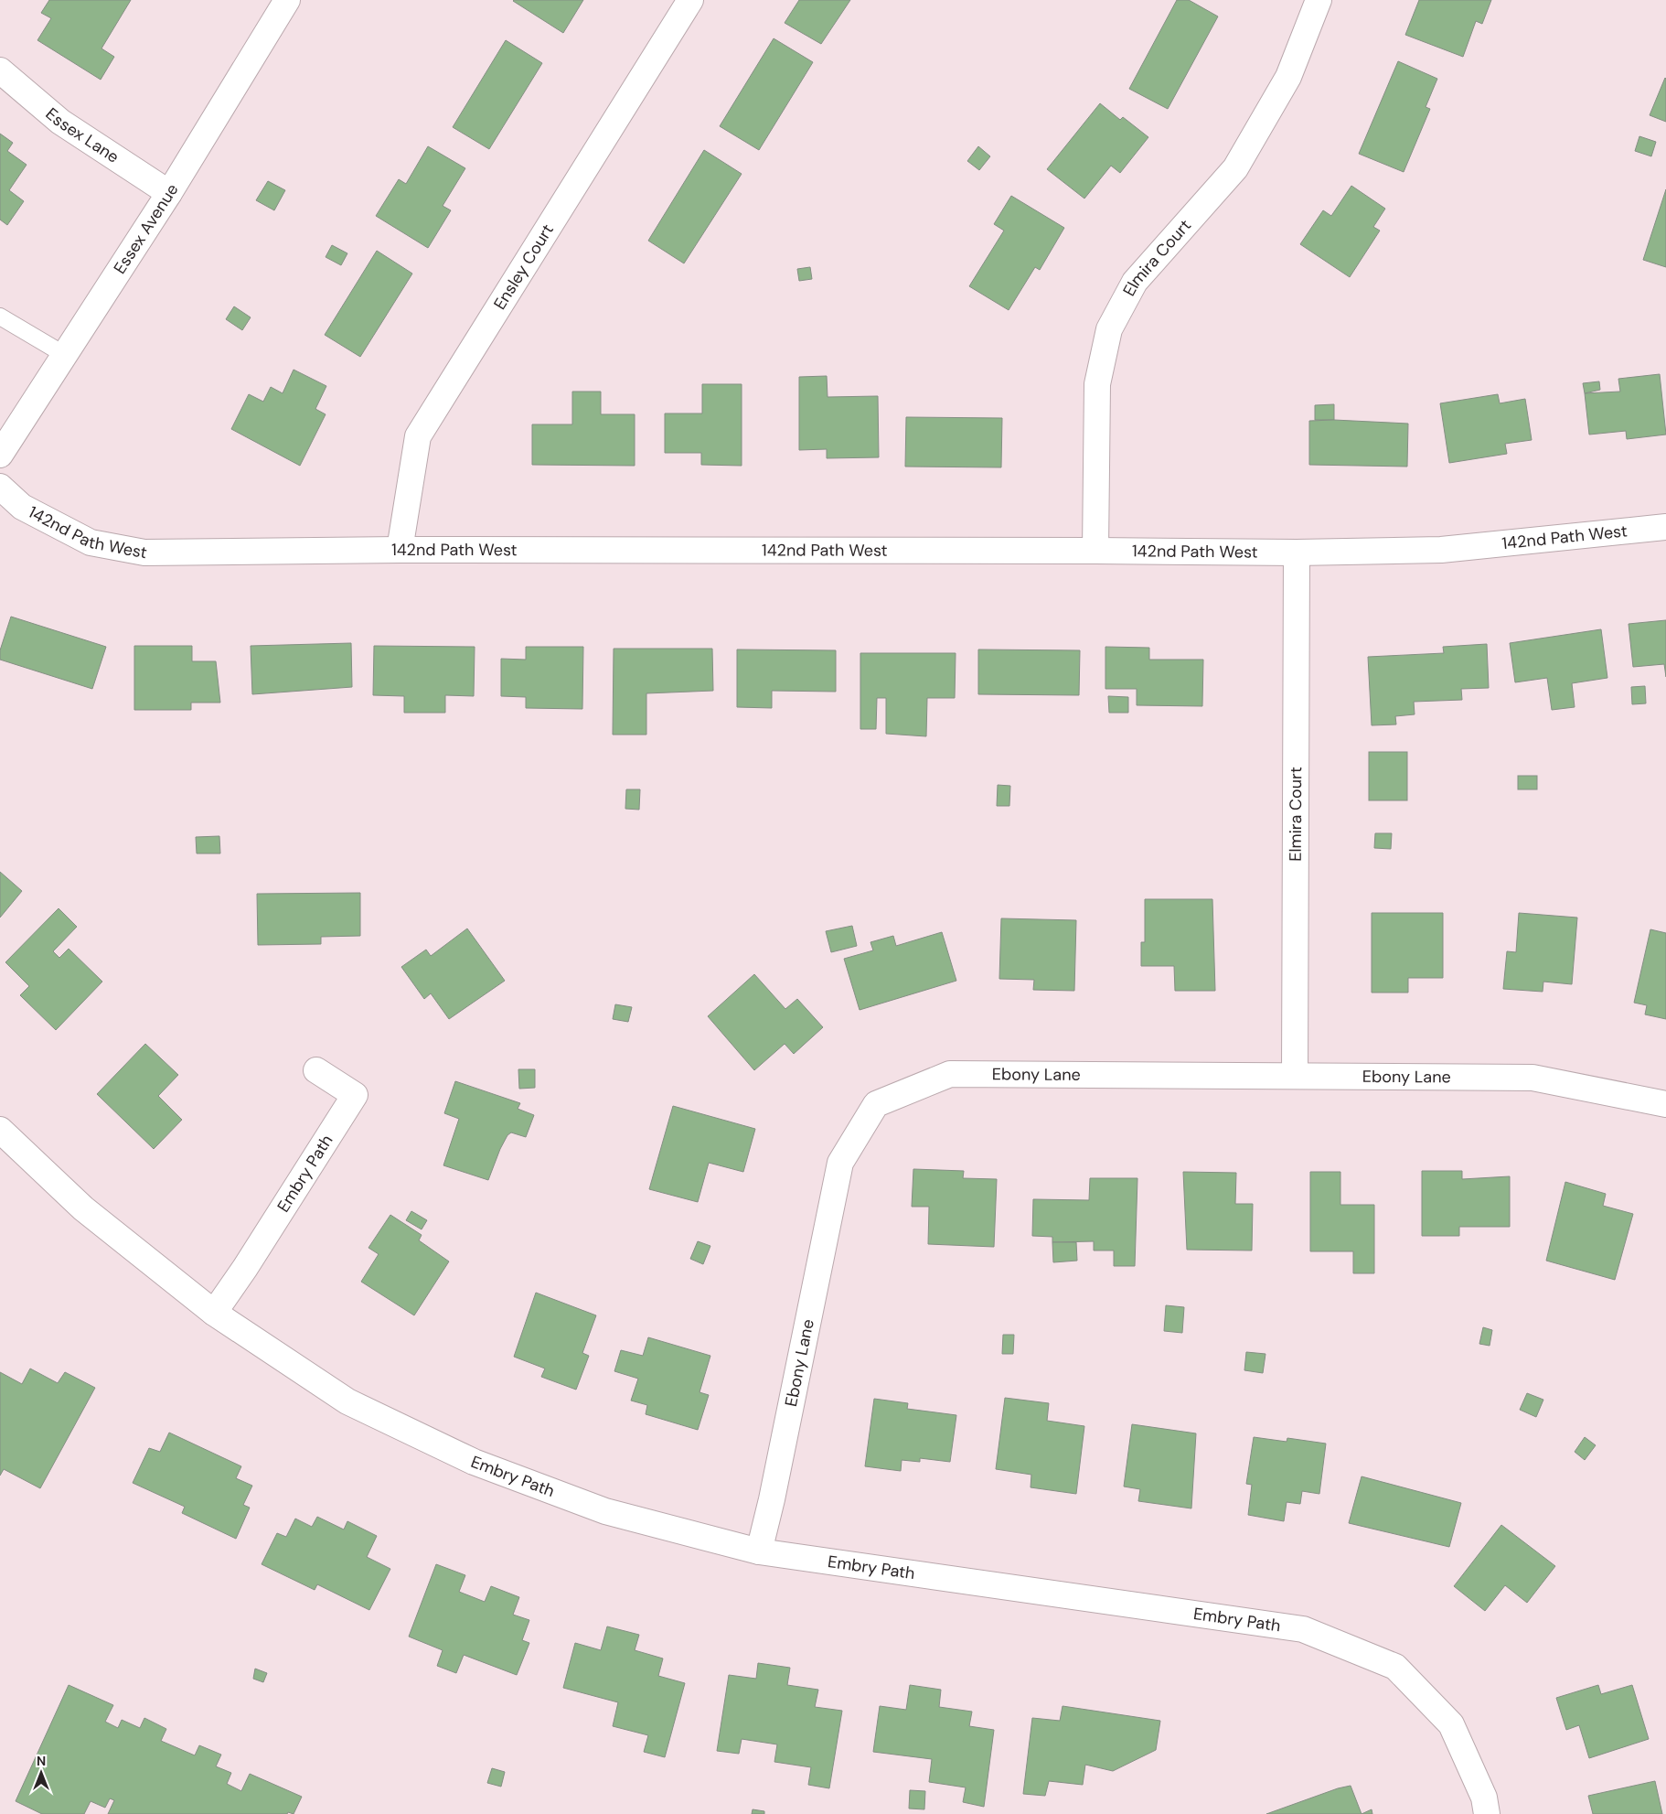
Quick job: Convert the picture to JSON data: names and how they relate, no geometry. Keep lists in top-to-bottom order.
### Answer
{
  "streets": {
    "street": [
      "Essex Lane",
      "Essex Avenue",
      "Elmira Court",
      "Ensley Court",
      "142nd Path West",
      "Ebony Lane",
      "Embry Path"
    ]
  },
  "crossings": [
    ["Essex Lane", "Essex Avenue"],
    ["Elmira Court", "142nd Path West"],
    ["Elmira Court", "Ebony Lane"],
    ["Ensley Court", "142nd Path West"],
    ["Ebony Lane", "Embry Path"]
  ],
  "north": "top"
}
